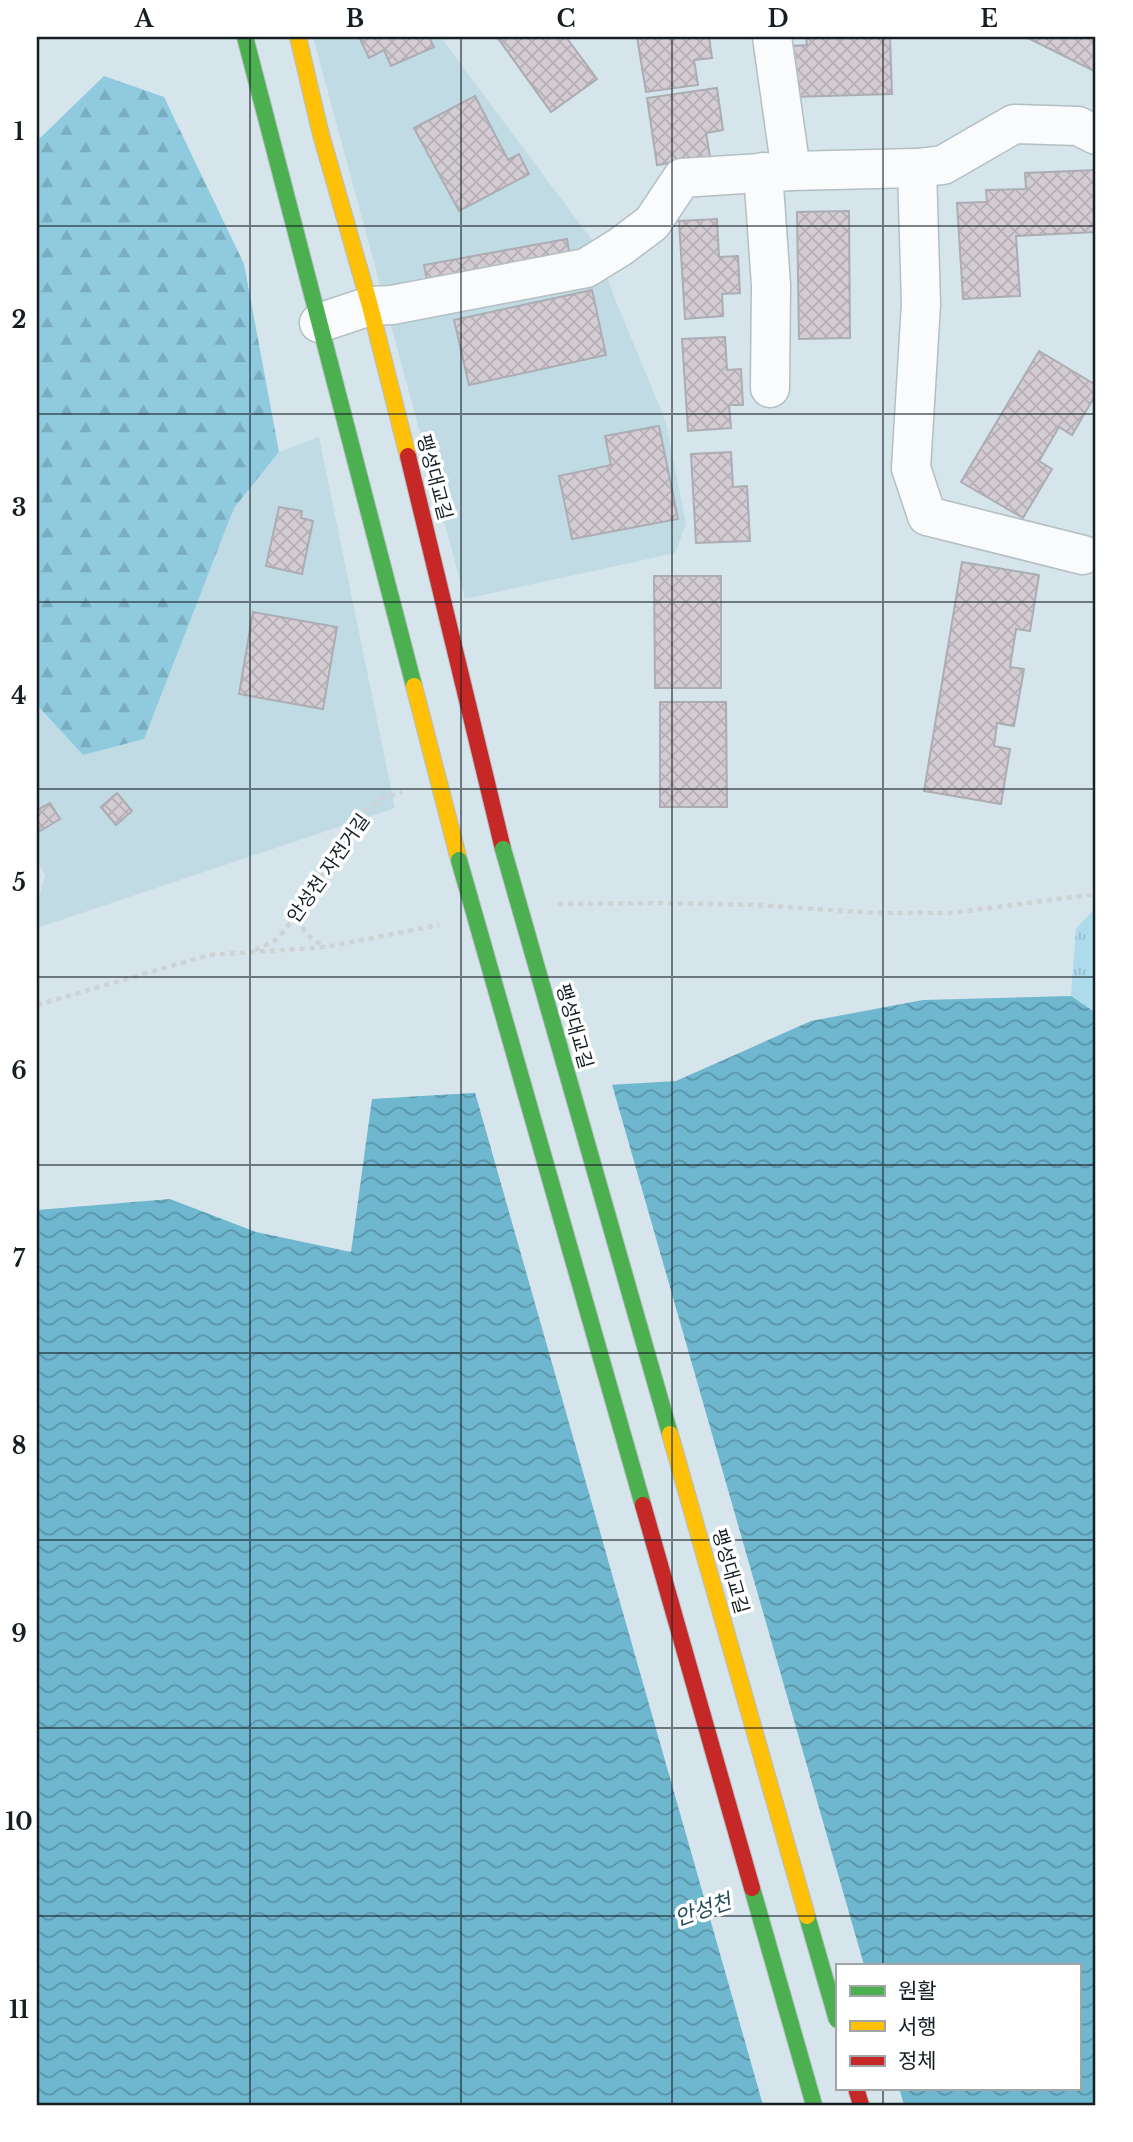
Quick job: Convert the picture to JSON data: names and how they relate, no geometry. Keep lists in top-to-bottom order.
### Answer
{
  "streets": {
    "main road": ["팽성대교길"],
    "path": ["안성천 자전거길"]
  },
  "water": ["안성천"],
  "legend": ["원활", "서행", "정체"],
  "grid": {
    "columns": [
      "A",
      "B",
      "C",
      "D",
      "E"
    ],
    "rows": [
      "1",
      "2",
      "3",
      "4",
      "5",
      "6",
      "7",
      "8",
      "9",
      "10",
      "11"
    ]
  }
}
